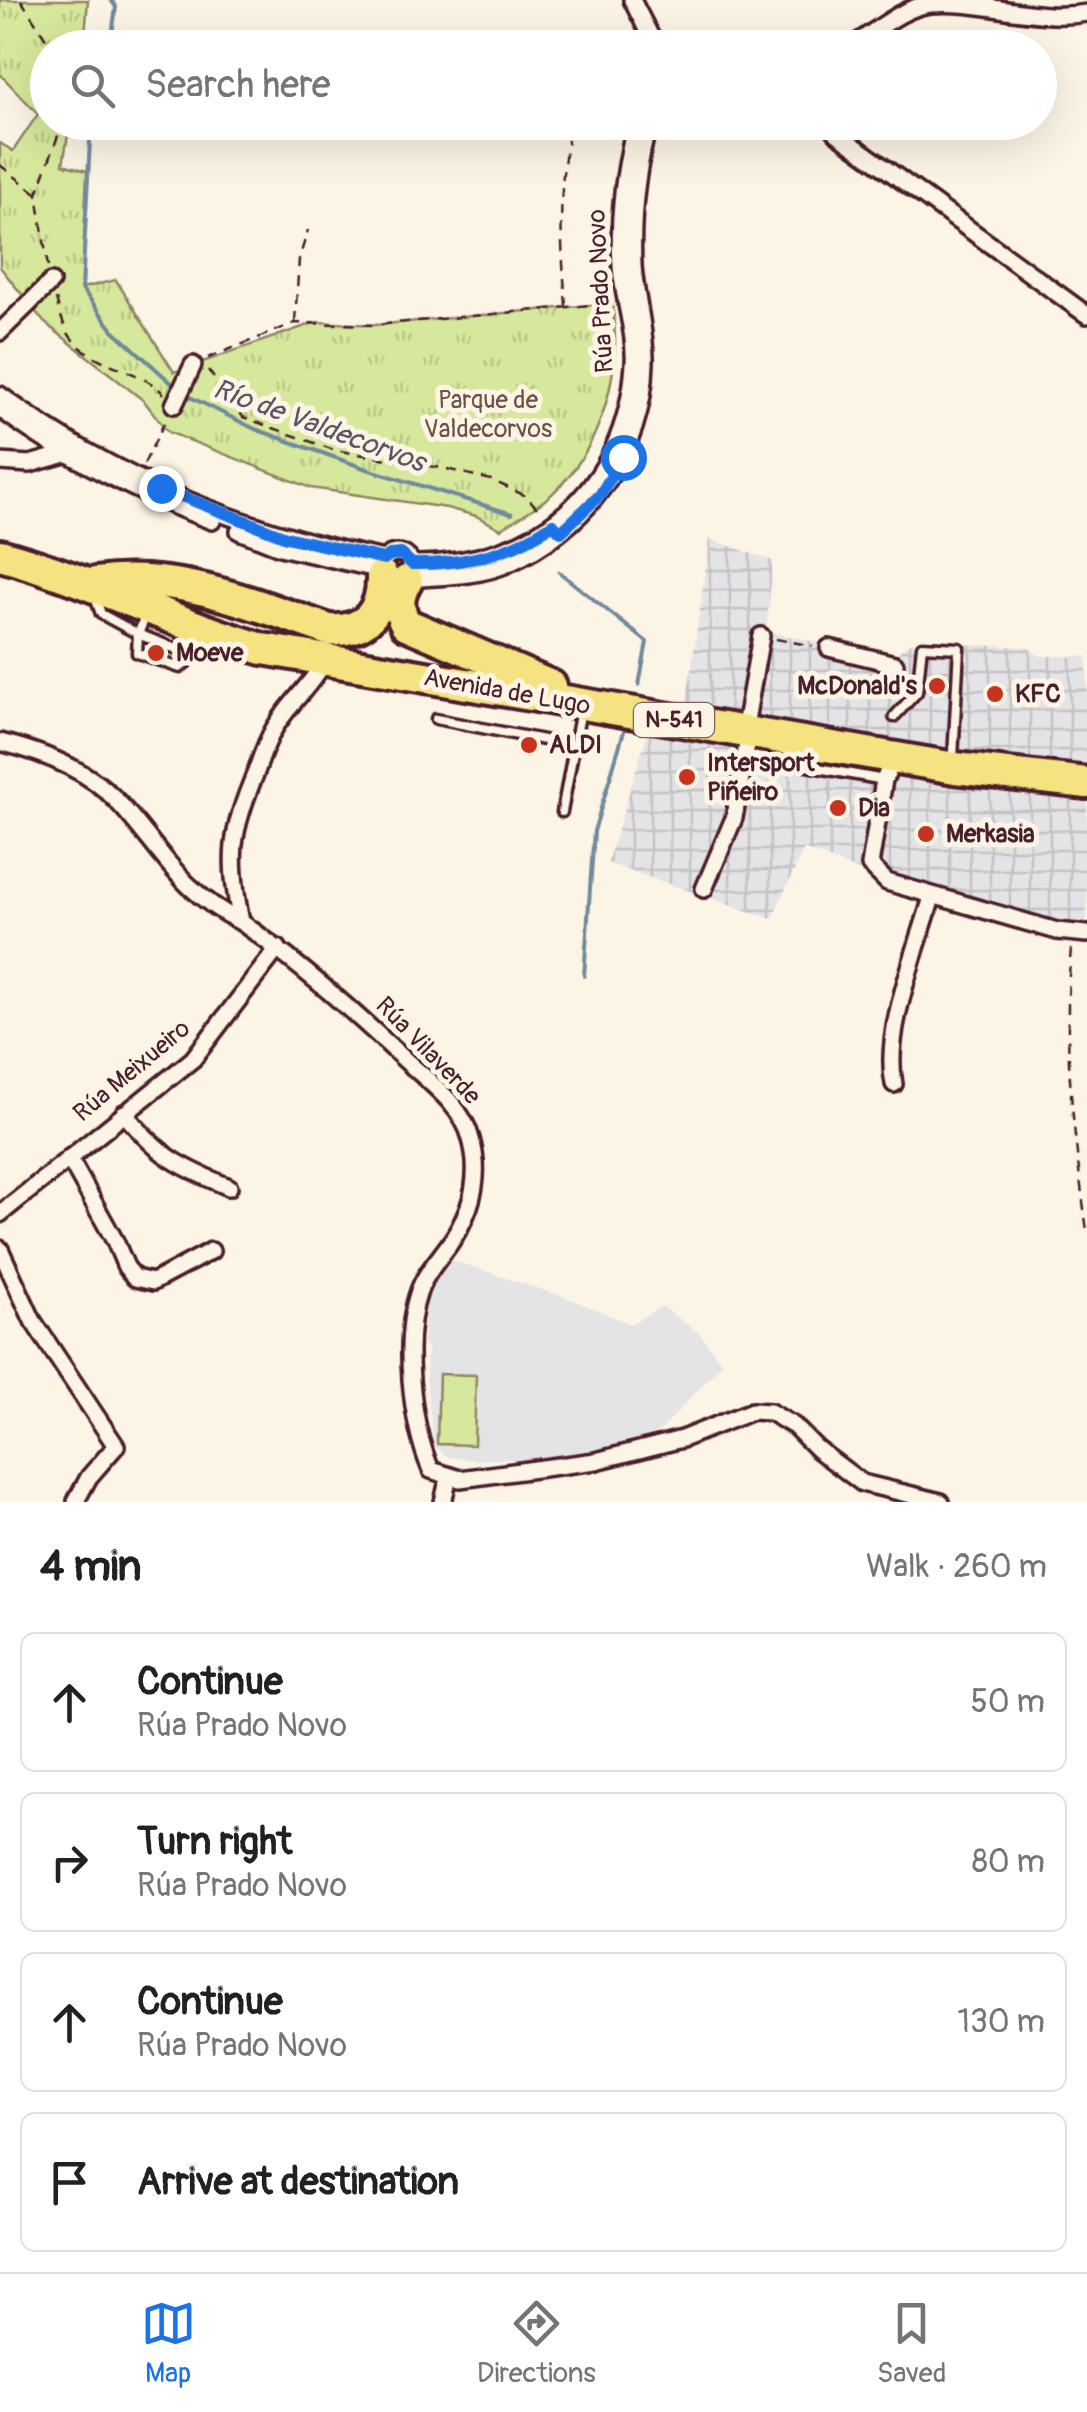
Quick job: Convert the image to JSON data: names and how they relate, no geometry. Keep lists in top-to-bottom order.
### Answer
{
  "streets": {
    "highway": ["Avenida de Lugo", "N-541"],
    "street": ["Rúa Prado Novo", "Rúa Vilaverde", "Rúa Meixueiro"]
  },
  "crossings": [
    ["Rúa Vilaverde", "Rúa Meixueiro"]
  ],
  "water": ["Río de Valdecorvos"],
  "parks": ["Parque de Valdecorvos"],
  "places": [
    "Moeve",
    "McDonald's",
    "KFC",
    "ALDI",
    "Intersport Piñeiro",
    "Dia",
    "Merkasia"
  ],
  "page": {
    "search": "Search here",
    "heading": ["4 min", "Walk · 260 m"],
    "list": [
      ["Continue", "Rúa Prado Novo", "50 m"],
      ["Turn right", "Rúa Prado Novo", "80 m"],
      ["Continue", "Rúa Prado Novo", "130 m"],
      "Arrive at destination"
    ],
    "nav": ["Map", "Directions", "Saved"]
  }
}
